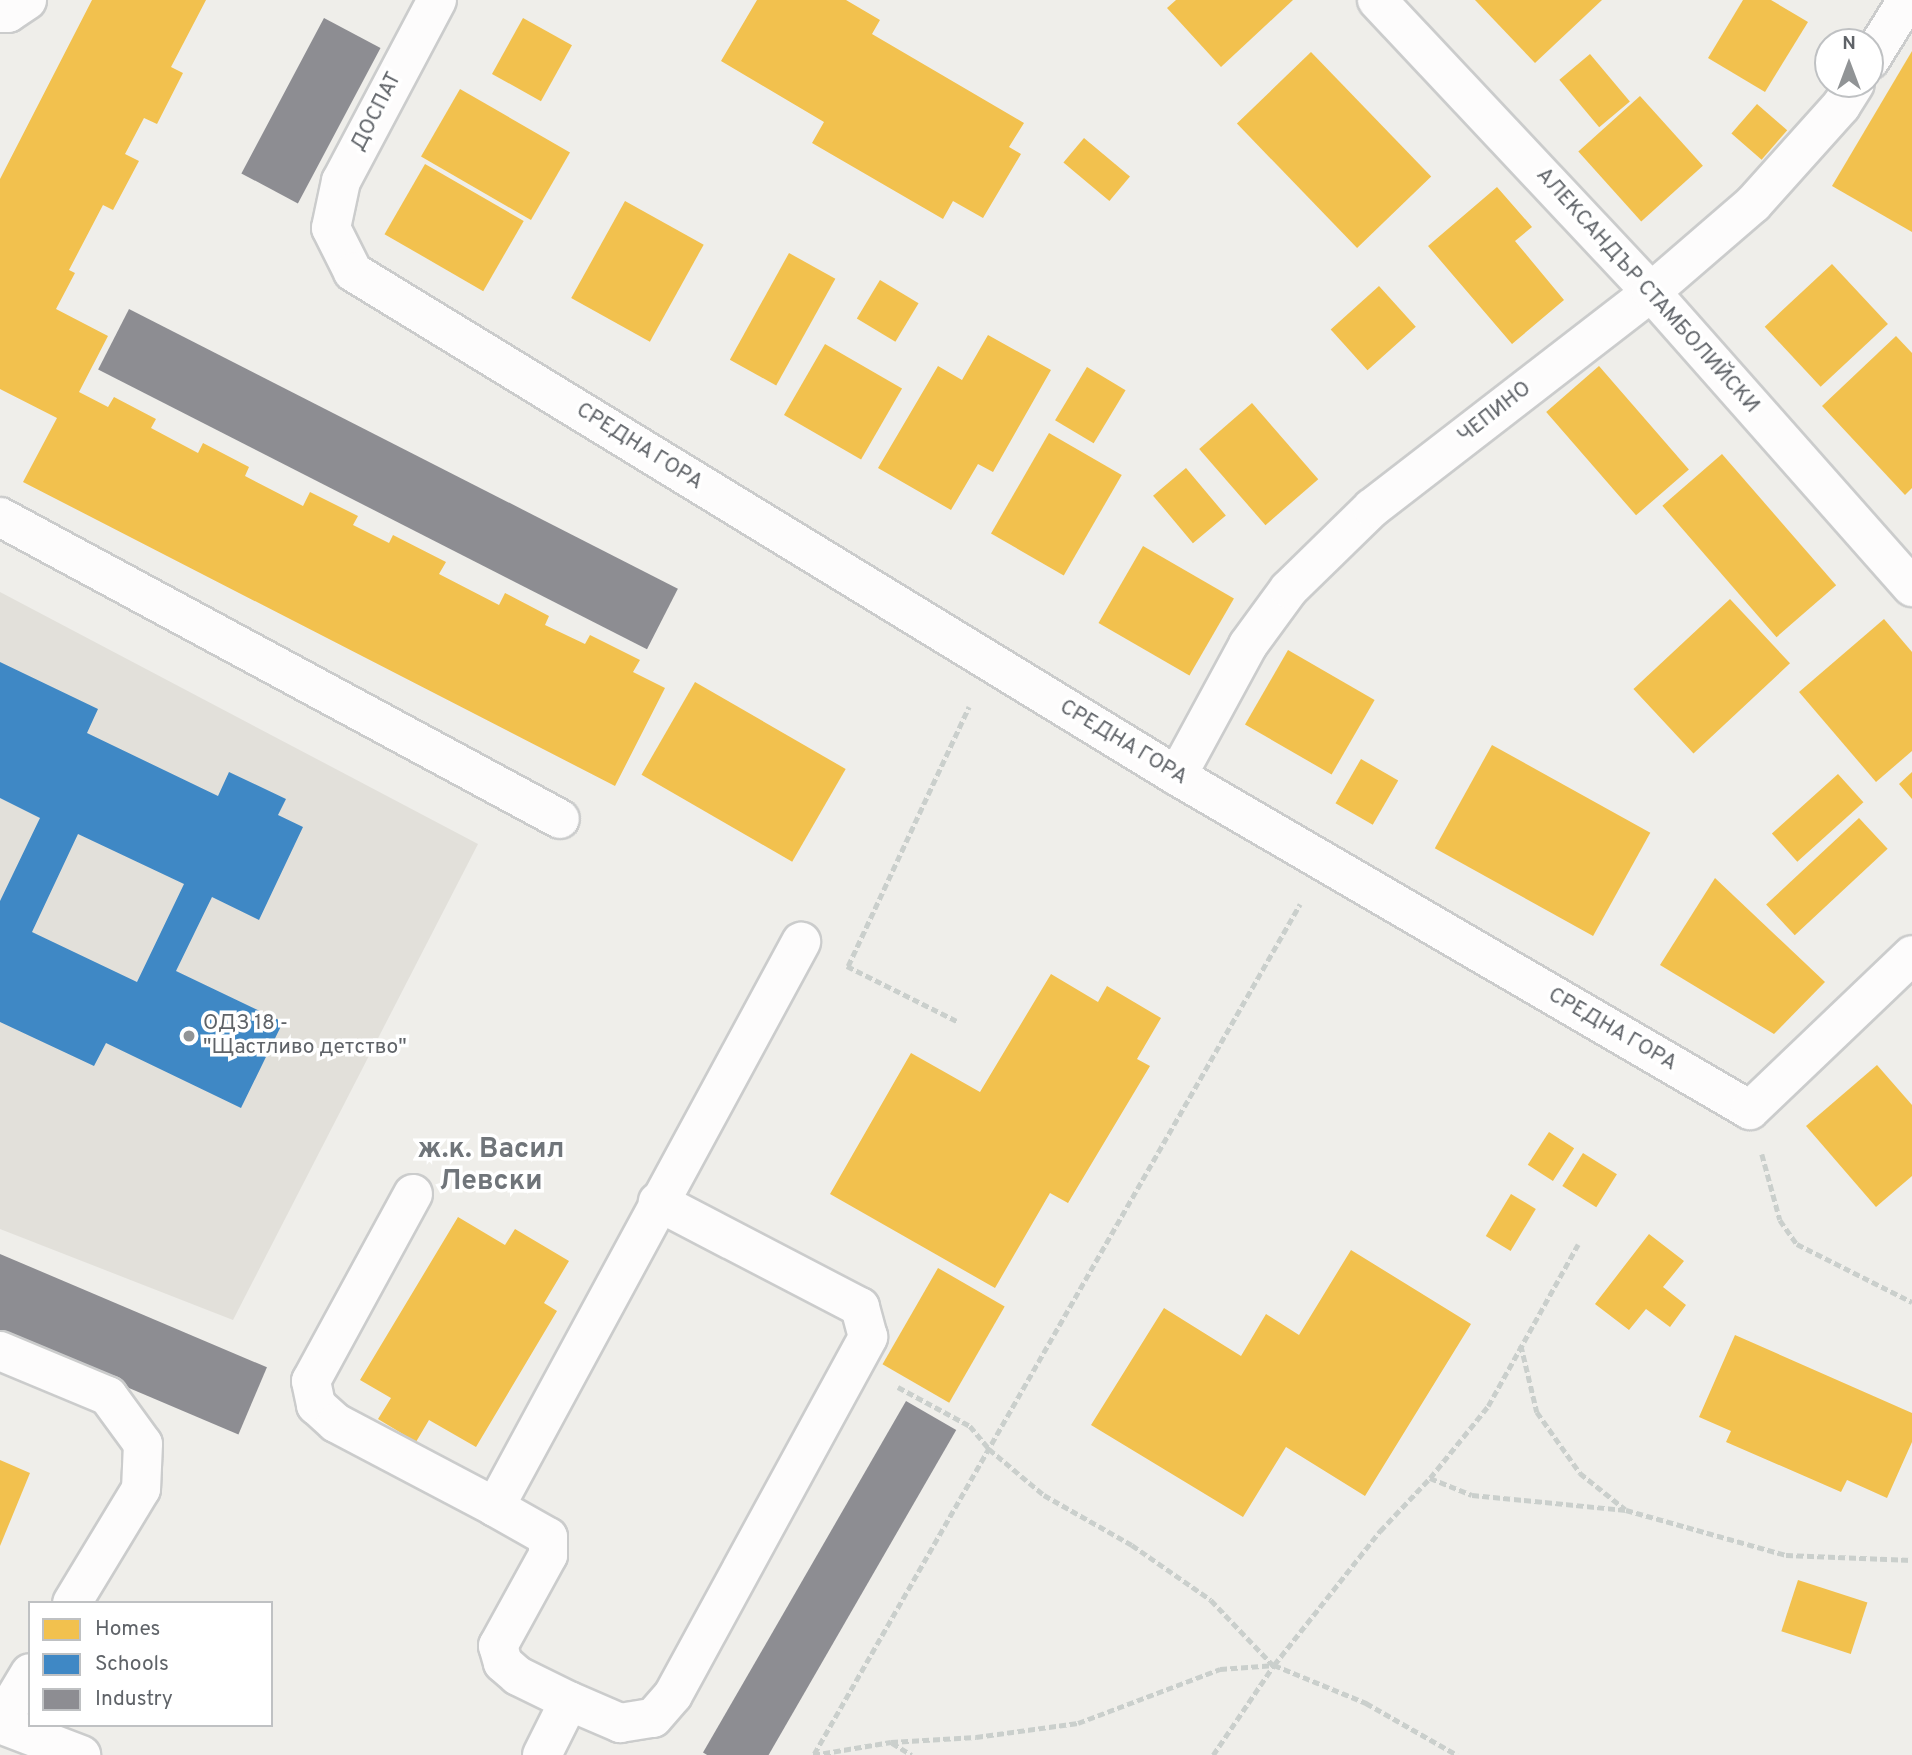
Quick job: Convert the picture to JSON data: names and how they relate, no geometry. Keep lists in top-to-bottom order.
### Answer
{
  "streets": {
    "street": [
      "ДОСПАТ",
      "АЛЕКСАНДЪР СТАМБОЛИЙСКИ",
      "ЧЕПИНО",
      "СРЕДНА ГОРА"
    ]
  },
  "crossings": [
    ["ДОСПАТ", "СРЕДНА ГОРА"],
    ["АЛЕКСАНДЪР СТАМБОЛИЙСКИ", "ЧЕПИНО"],
    ["ЧЕПИНО", "СРЕДНА ГОРА"]
  ],
  "districts": ["ж.к. Васил Левски"],
  "places": ["ОДЗ 18 - \"Щастливо детство\""],
  "legend": ["Homes", "Schools", "Industry"],
  "north": "top"
}
